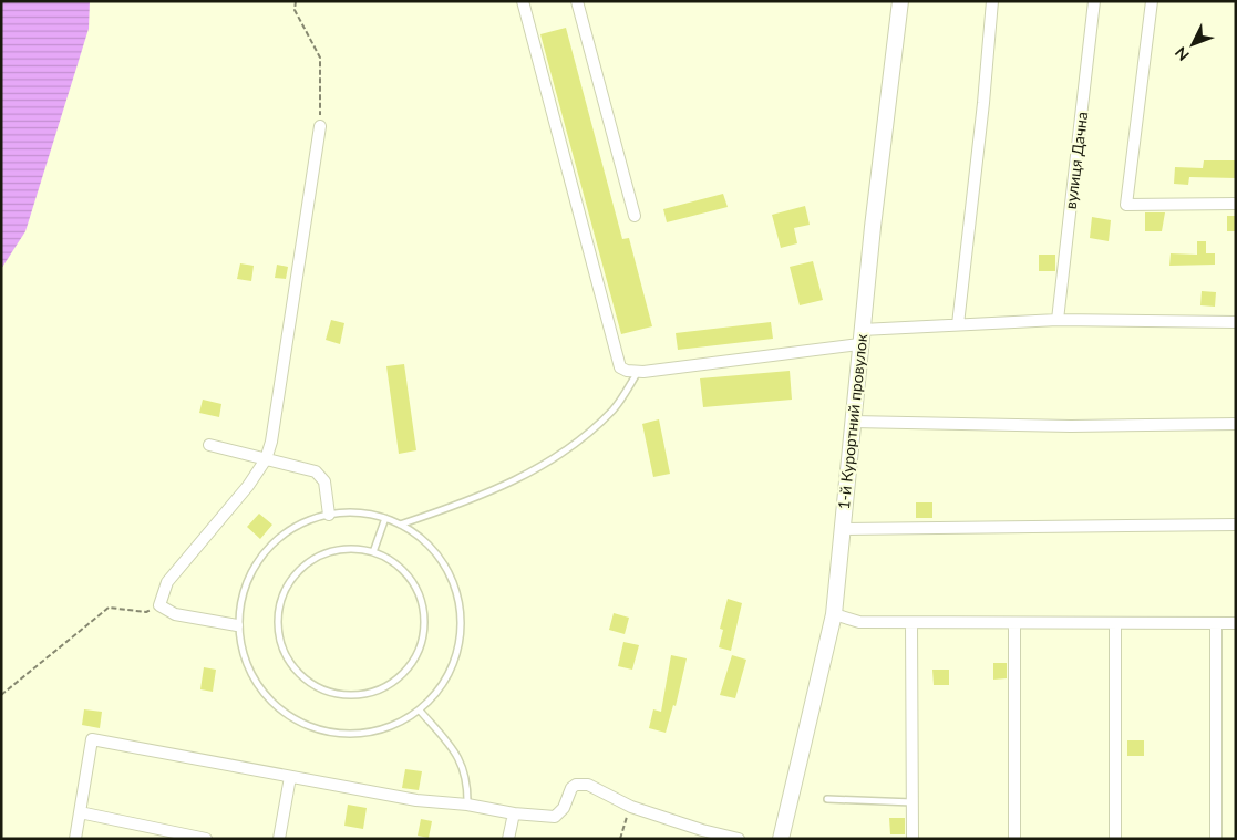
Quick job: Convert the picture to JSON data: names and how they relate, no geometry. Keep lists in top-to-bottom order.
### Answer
{
  "streets": {
    "street": ["вулиця Дачна", "1-й Курортний провулок"]
  },
  "north": "bottom left"
}
